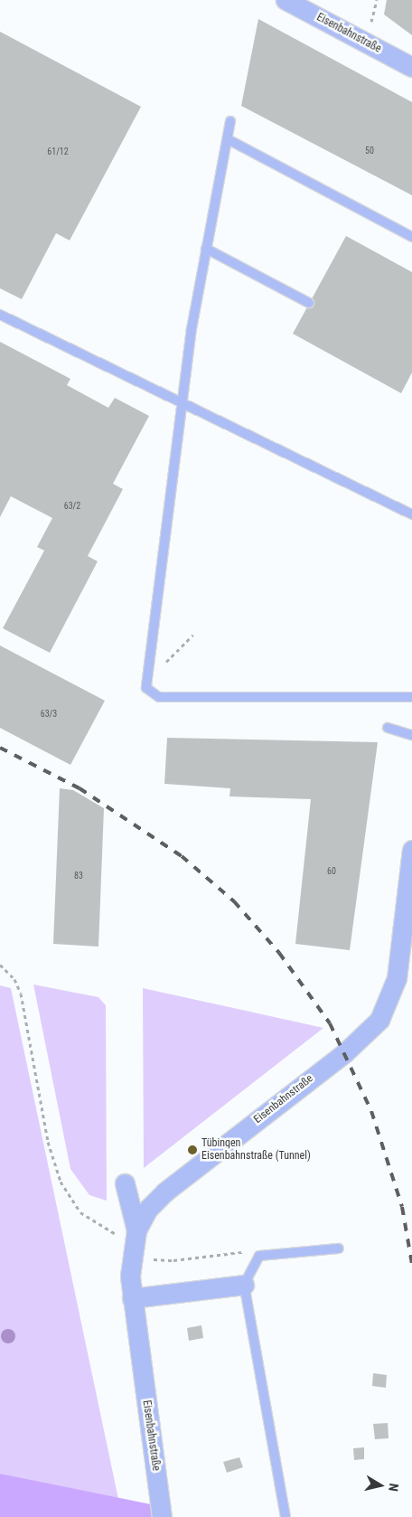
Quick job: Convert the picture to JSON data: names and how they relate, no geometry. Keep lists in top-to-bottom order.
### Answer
{
  "streets": {
    "street": ["Eisenbahnstraße"]
  },
  "places": ["Tübingen Eisenbahnstraße (Tunnel)"],
  "house_numbers": [
    "50",
    "61/12",
    "63/2",
    "63/3",
    "60",
    "83"
  ],
  "north": "right"
}
